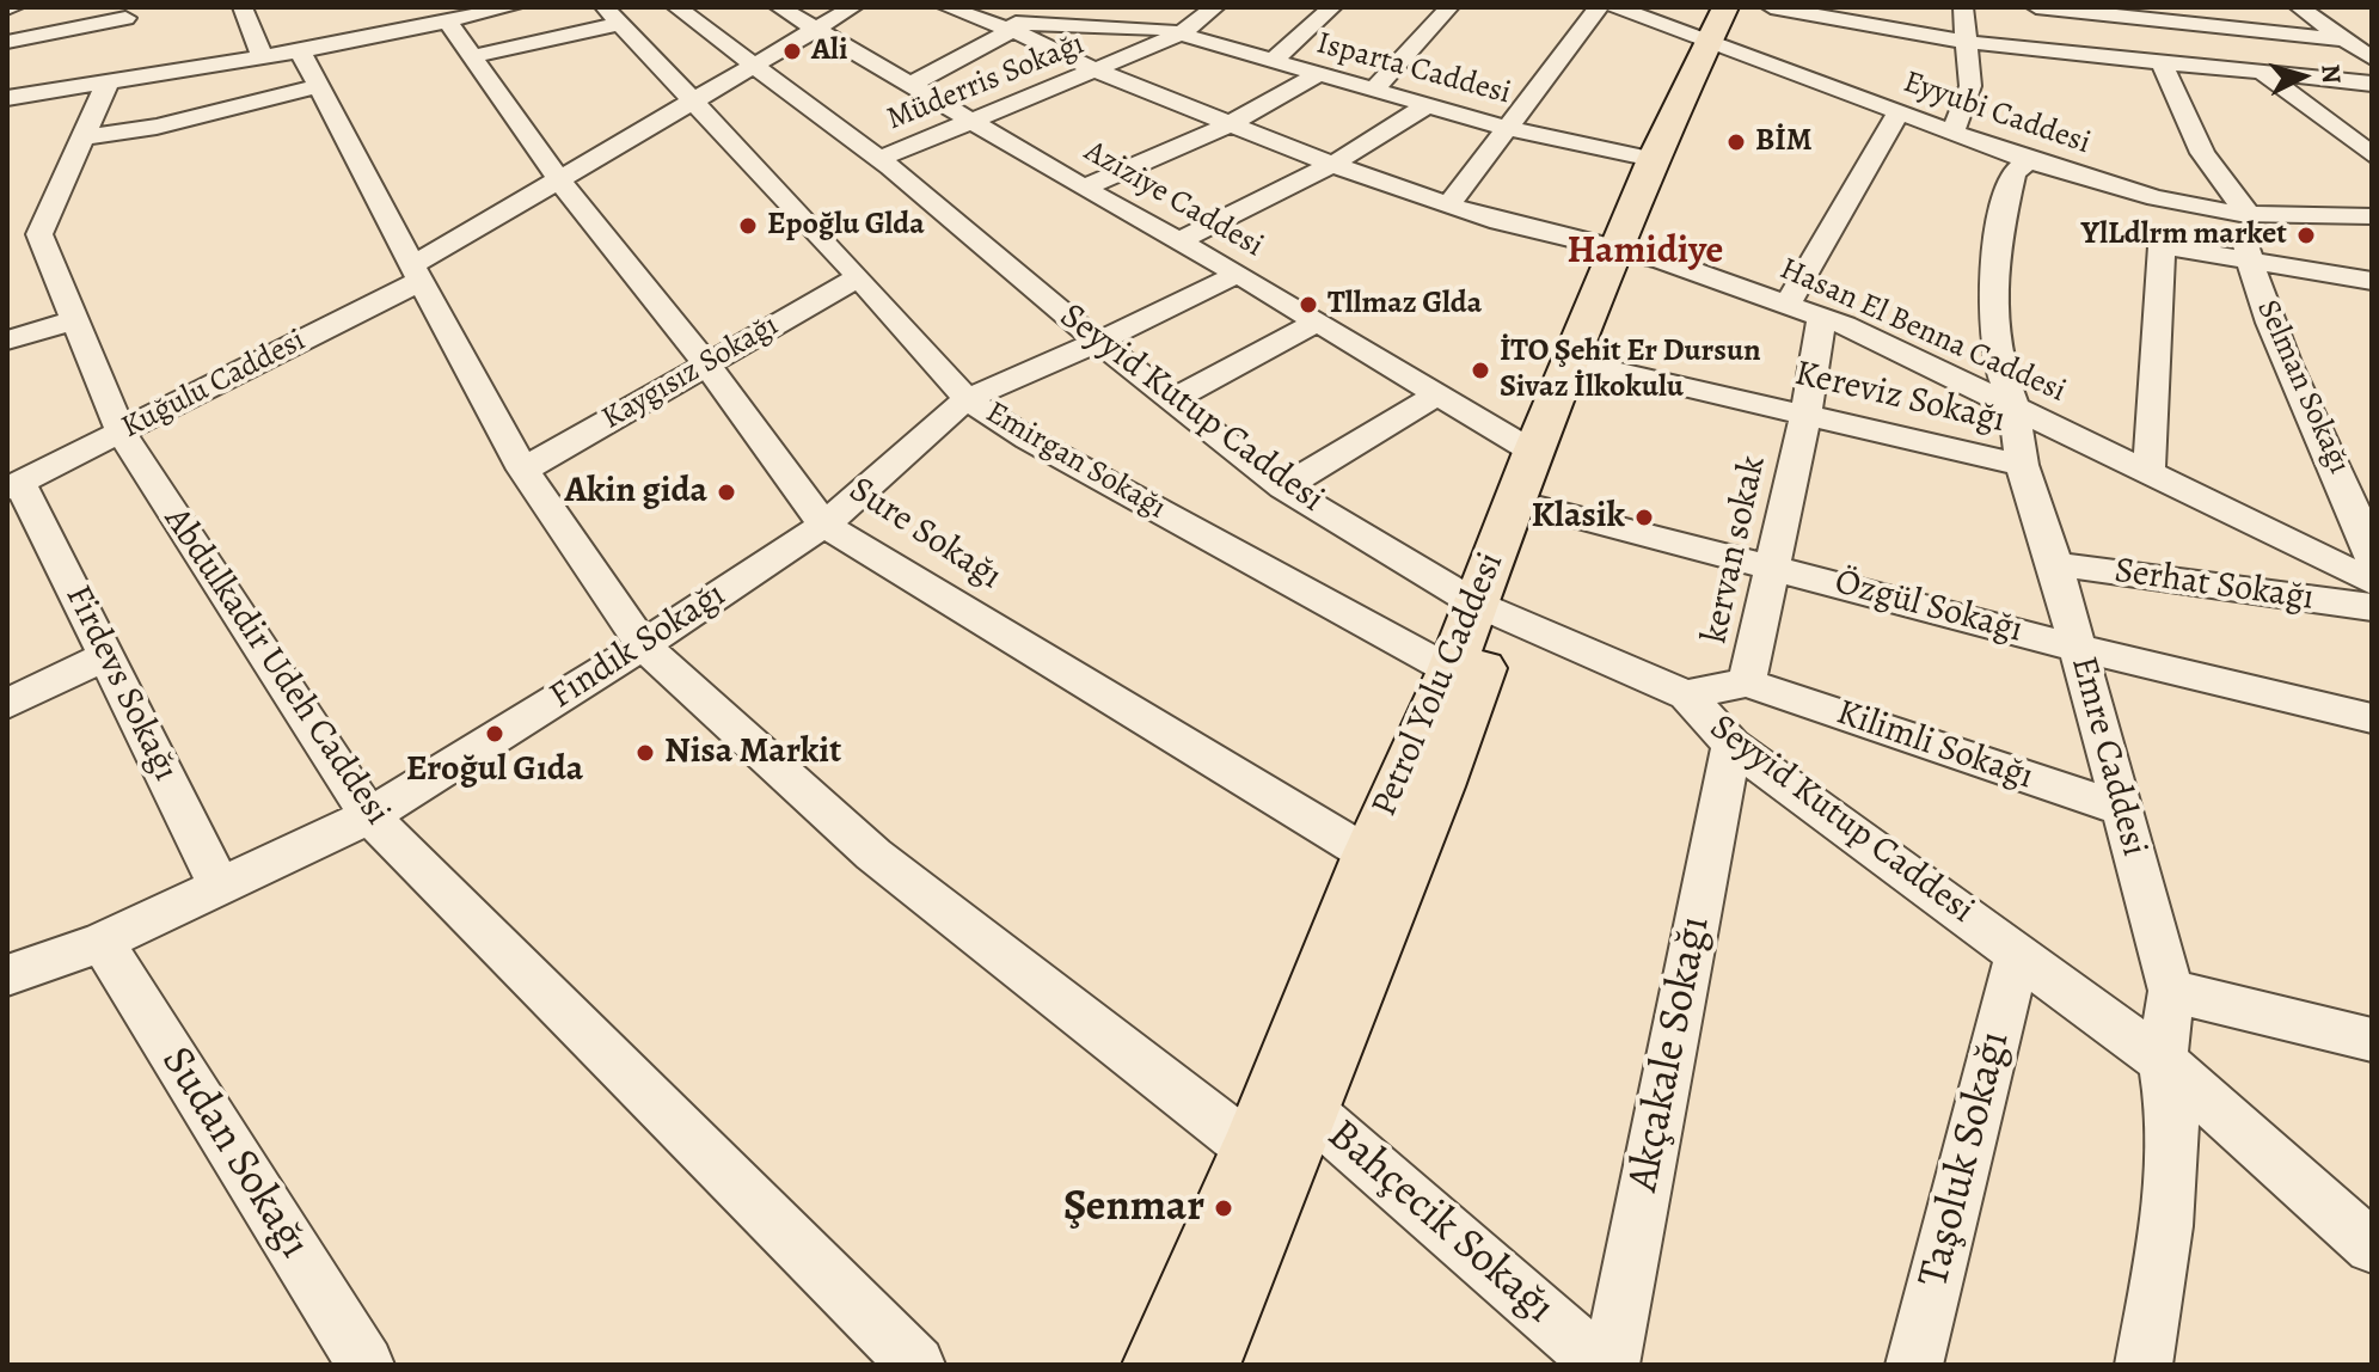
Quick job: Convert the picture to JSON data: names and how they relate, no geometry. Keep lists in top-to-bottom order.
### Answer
{
  "streets": {
    "main road": ["Petrol Yolu Caddesi"],
    "street": [
      "Isparta Caddesi",
      "Müderris Sokağı",
      "Eyyubi Caddesi",
      "Aziziye Caddesi",
      "Hasan El Benna Caddesi",
      "Kaygısız Sokağı",
      "Kuğulu Caddesi",
      "Selman Sokağı",
      "Kereviz Sokağı",
      "Seyyid Kutup Caddesi",
      "Emirgan Sokağı",
      "Sure Sokağı",
      "kervan sokak",
      "Serhat Sokağı",
      "Özgül Sokağı",
      "Fındık Sokağı",
      "Abdulkadir Udeh Caddesi",
      "Firdevs Sokağı",
      "Kilimli Sokağı",
      "Emre Caddesi",
      "Akçakale Sokağı",
      "Sudan Sokağı",
      "Taşoluk Sokağı",
      "Bahçecik Sokağı"
    ]
  },
  "crossings": [
    ["Isparta Caddesi", "Müderris Sokağı"],
    ["Isparta Caddesi", "Hasan El Benna Caddesi"],
    ["Isparta Caddesi", "Petrol Yolu Caddesi"],
    ["Müderris Sokağı", "Aziziye Caddesi"],
    ["Müderris Sokağı", "Hasan El Benna Caddesi"],
    ["Müderris Sokağı", "Seyyid Kutup Caddesi"],
    ["Eyyubi Caddesi", "Selman Sokağı"],
    ["Eyyubi Caddesi", "Petrol Yolu Caddesi"],
    ["Eyyubi Caddesi", "Emre Caddesi"],
    ["Aziziye Caddesi", "Kuğulu Caddesi"],
    ["Aziziye Caddesi", "Fındık Sokağı"],
    ["Aziziye Caddesi", "Petrol Yolu Caddesi"],
    ["Hasan El Benna Caddesi", "kervan sokak"],
    ["Hasan El Benna Caddesi", "Petrol Yolu Caddesi"],
    ["Hasan El Benna Caddesi", "Emre Caddesi"],
    ["Kaygısız Sokağı", "Emirgan Sokağı"],
    ["Kaygısız Sokağı", "Sure Sokağı"],
    ["Kuğulu Caddesi", "Seyyid Kutup Caddesi"],
    ["Kuğulu Caddesi", "Emirgan Sokağı"],
    ["Kuğulu Caddesi", "Sure Sokağı"],
    ["Kuğulu Caddesi", "Abdulkadir Udeh Caddesi"],
    ["Kuğulu Caddesi", "Firdevs Sokağı"],
    ["Kereviz Sokağı", "kervan sokak"],
    ["Kereviz Sokağı", "Petrol Yolu Caddesi"],
    ["Kereviz Sokağı", "Emre Caddesi"],
    ["Seyyid Kutup Caddesi", "kervan sokak"],
    ["Seyyid Kutup Caddesi", "Fındık Sokağı"],
    ["Seyyid Kutup Caddesi", "Petrol Yolu Caddesi"],
    ["Seyyid Kutup Caddesi", "Emre Caddesi"],
    ["Seyyid Kutup Caddesi", "Akçakale Sokağı"],
    ["Seyyid Kutup Caddesi", "Taşoluk Sokağı"],
    ["Emirgan Sokağı", "Fındık Sokağı"],
    ["Emirgan Sokağı", "Petrol Yolu Caddesi"],
    ["Sure Sokağı", "Fındık Sokağı"],
    ["Sure Sokağı", "Petrol Yolu Caddesi"],
    ["kervan sokak", "Özgül Sokağı"],
    ["kervan sokak", "Kilimli Sokağı"],
    ["Serhat Sokağı", "Emre Caddesi"],
    ["Özgül Sokağı", "Petrol Yolu Caddesi"],
    ["Özgül Sokağı", "Emre Caddesi"],
    ["Fındık Sokağı", "Abdulkadir Udeh Caddesi"],
    ["Fındık Sokağı", "Firdevs Sokağı"],
    ["Fındık Sokağı", "Sudan Sokağı"],
    ["Petrol Yolu Caddesi", "Bahçecik Sokağı"],
    ["Kilimli Sokağı", "Emre Caddesi"]
  ],
  "districts": ["Hamidiye"],
  "places": [
    "Ali",
    "BİM",
    "Epoğlu Glda",
    "YlLdlrm market",
    "Tllmaz Glda",
    "İTO Şehit Er Dursun Sivaz İlkokulu",
    "Akin gida",
    "Klasik",
    "Eroğul Gıda",
    "Nisa Markit",
    "Şenmar"
  ],
  "north": "right"
}
